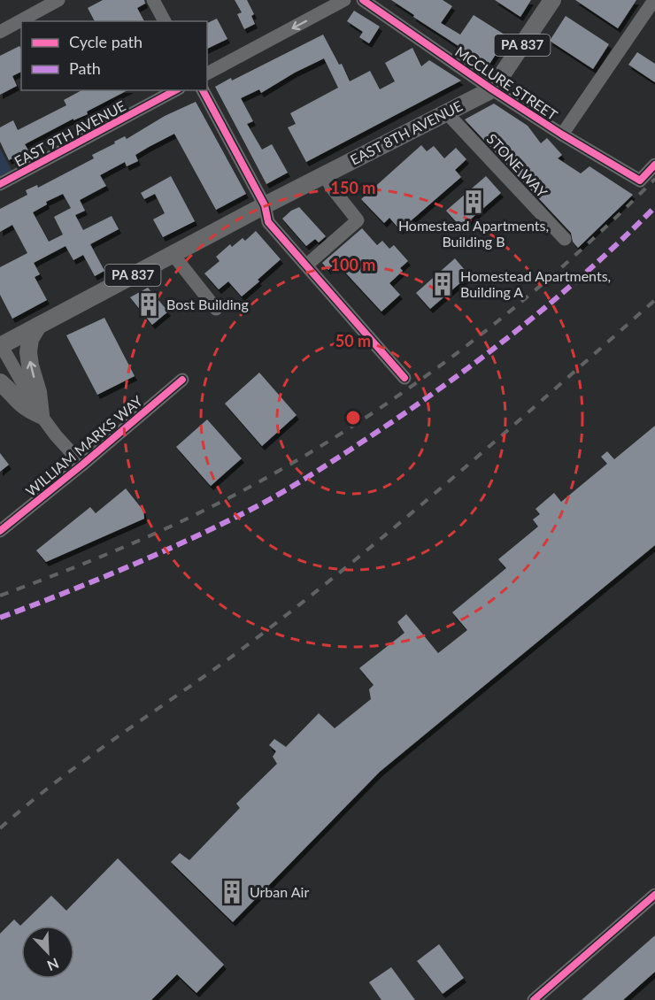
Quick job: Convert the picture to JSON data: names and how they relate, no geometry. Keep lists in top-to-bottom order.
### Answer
{
  "streets": {
    "main road": ["PA 837", "EAST 8TH AVENUE"],
    "street": [
      "MCCLURE STREET",
      "EAST 9TH AVENUE",
      "STONE WAY",
      "WILLIAM MARKS WAY"
    ]
  },
  "crossings": [
    ["MCCLURE STREET", "EAST 8TH AVENUE"],
    ["EAST 8TH AVENUE", "STONE WAY"]
  ],
  "places": {
    "building": [
      "Homestead Apartments, Building B",
      "Homestead Apartments, Building A",
      "Bost Building",
      "Urban Air"
    ]
  },
  "legend": ["Cycle path", "Path"],
  "north": "bottom right",
  "rings": ["150 m", "100 m", "50 m"]
}
